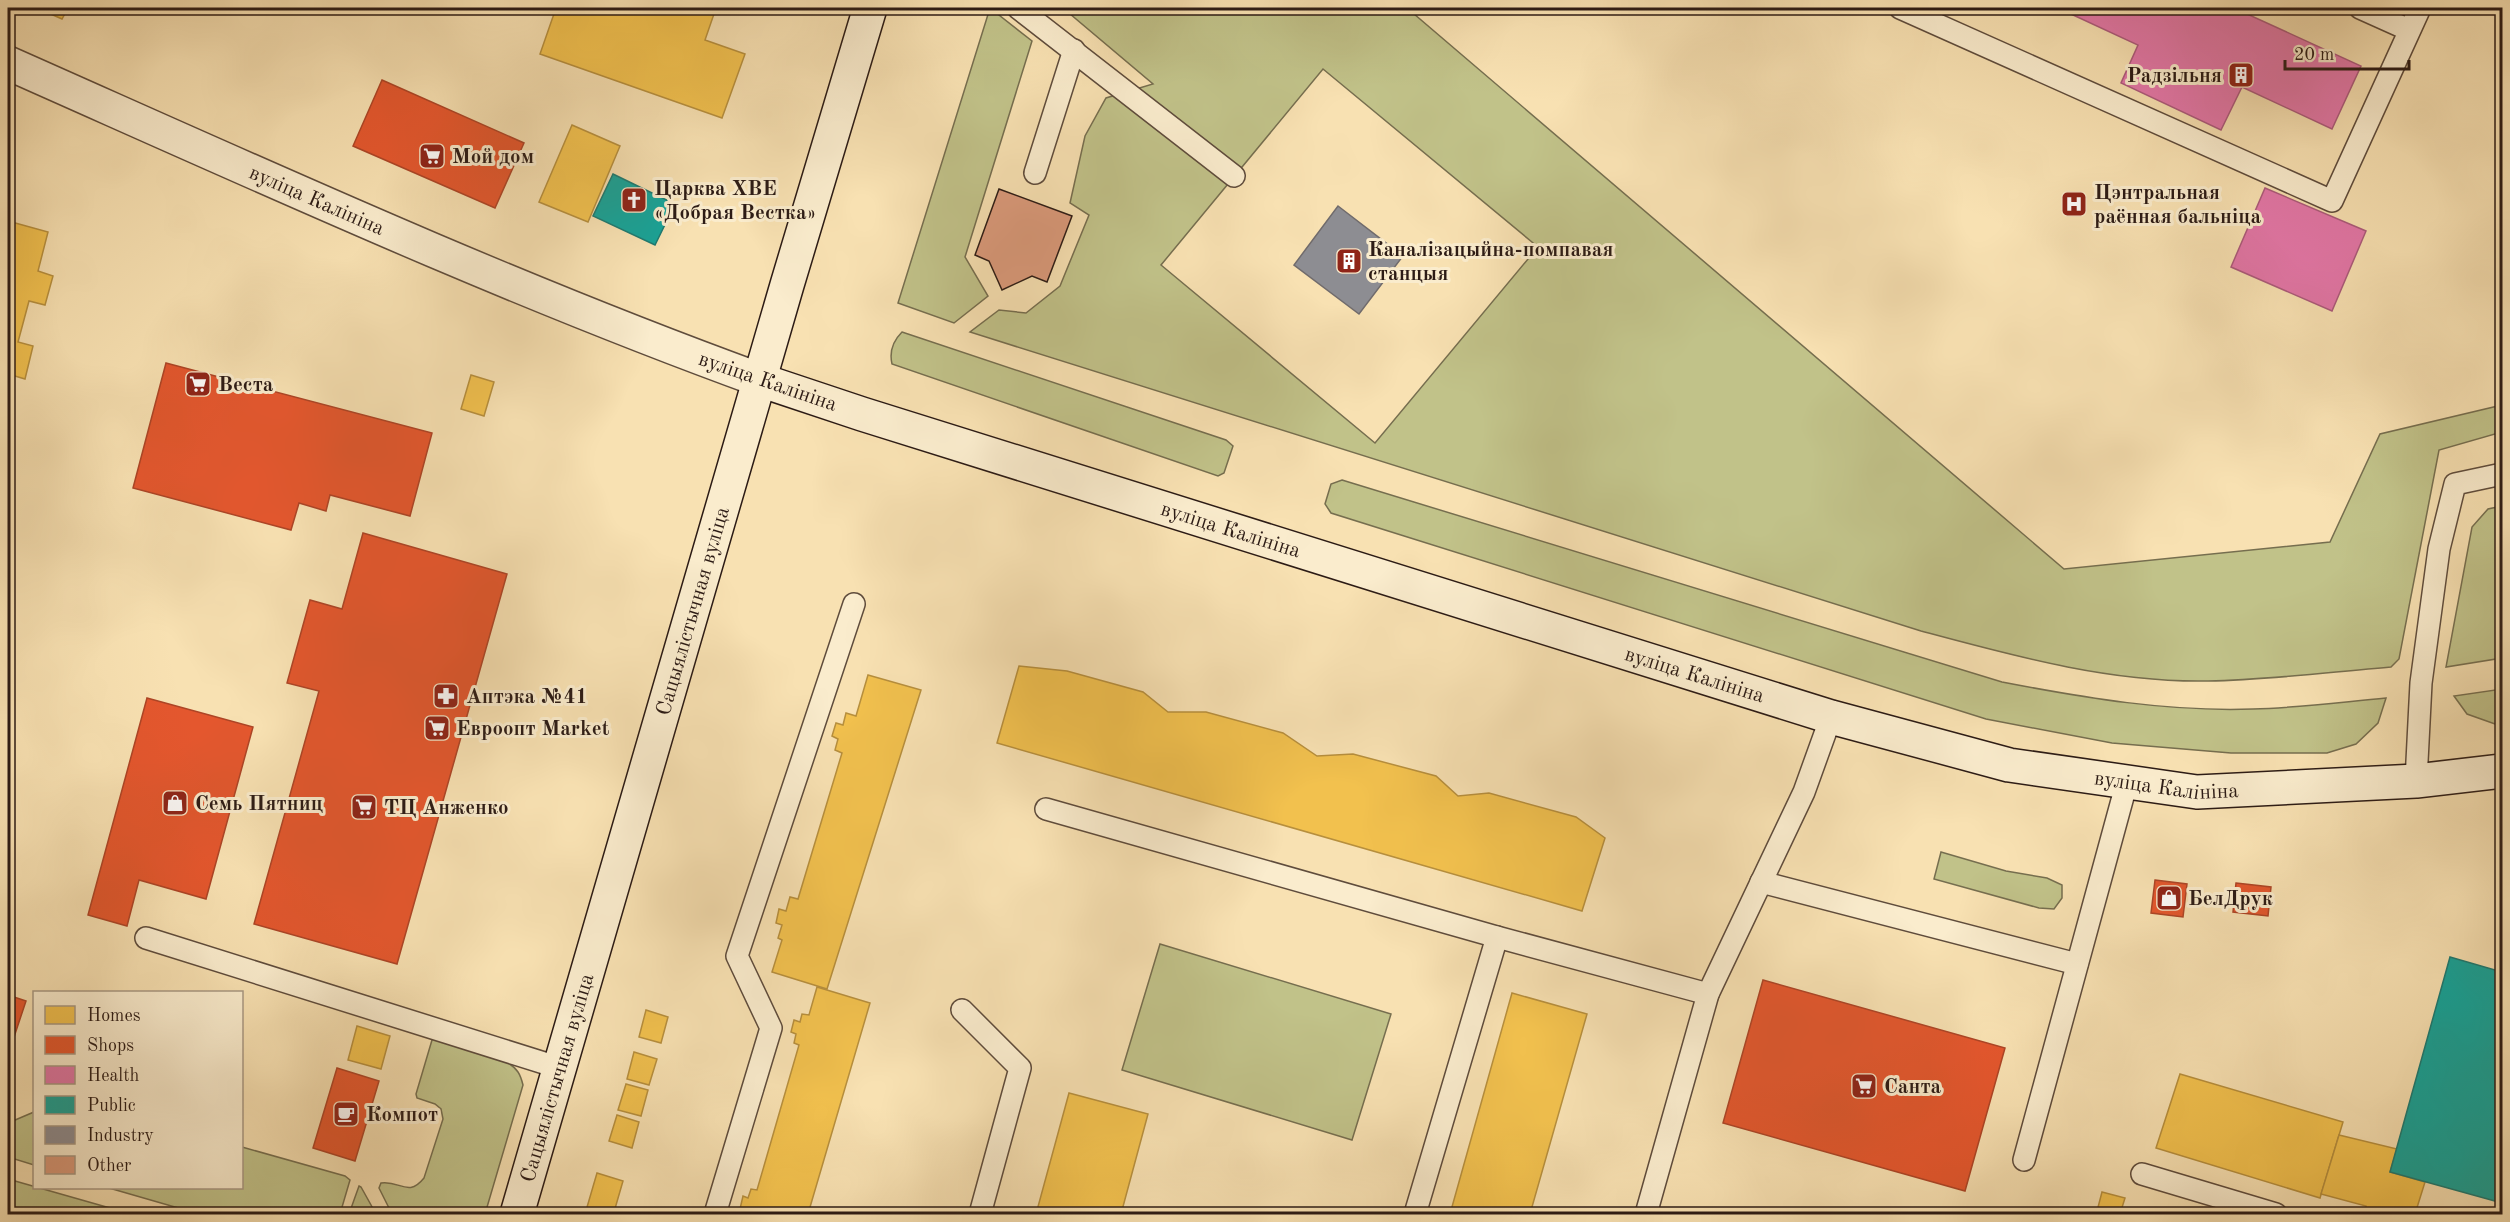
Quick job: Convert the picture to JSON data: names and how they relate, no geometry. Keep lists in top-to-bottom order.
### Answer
{
  "streets": {
    "main road": ["вуліца Калініна", "Сацыялістычная вуліца"]
  },
  "crossings": [
    ["вуліца Калініна", "Сацыялістычная вуліца"]
  ],
  "places": {
    "building": ["Радзільня", "Каналізацыйна-помпавая станцыя"],
    "supermarket": [
      "Мой дом",
      "Веста",
      "Евроопт Market",
      "ТЦ Анженко",
      "Санта"
    ],
    "church": ["Царква ХВЕ «Добрая Вестка»"],
    "hospital": ["Цэнтральная раённая бальніца"],
    "pharmacy": ["Аптэка №41"],
    "shop": ["Семь Пятниц", "БелДрук"],
    "cafe": ["Компот"]
  },
  "legend": [
    "Homes",
    "Shops",
    "Health",
    "Public",
    "Industry",
    "Other"
  ],
  "scale_bar": "20 m"
}
